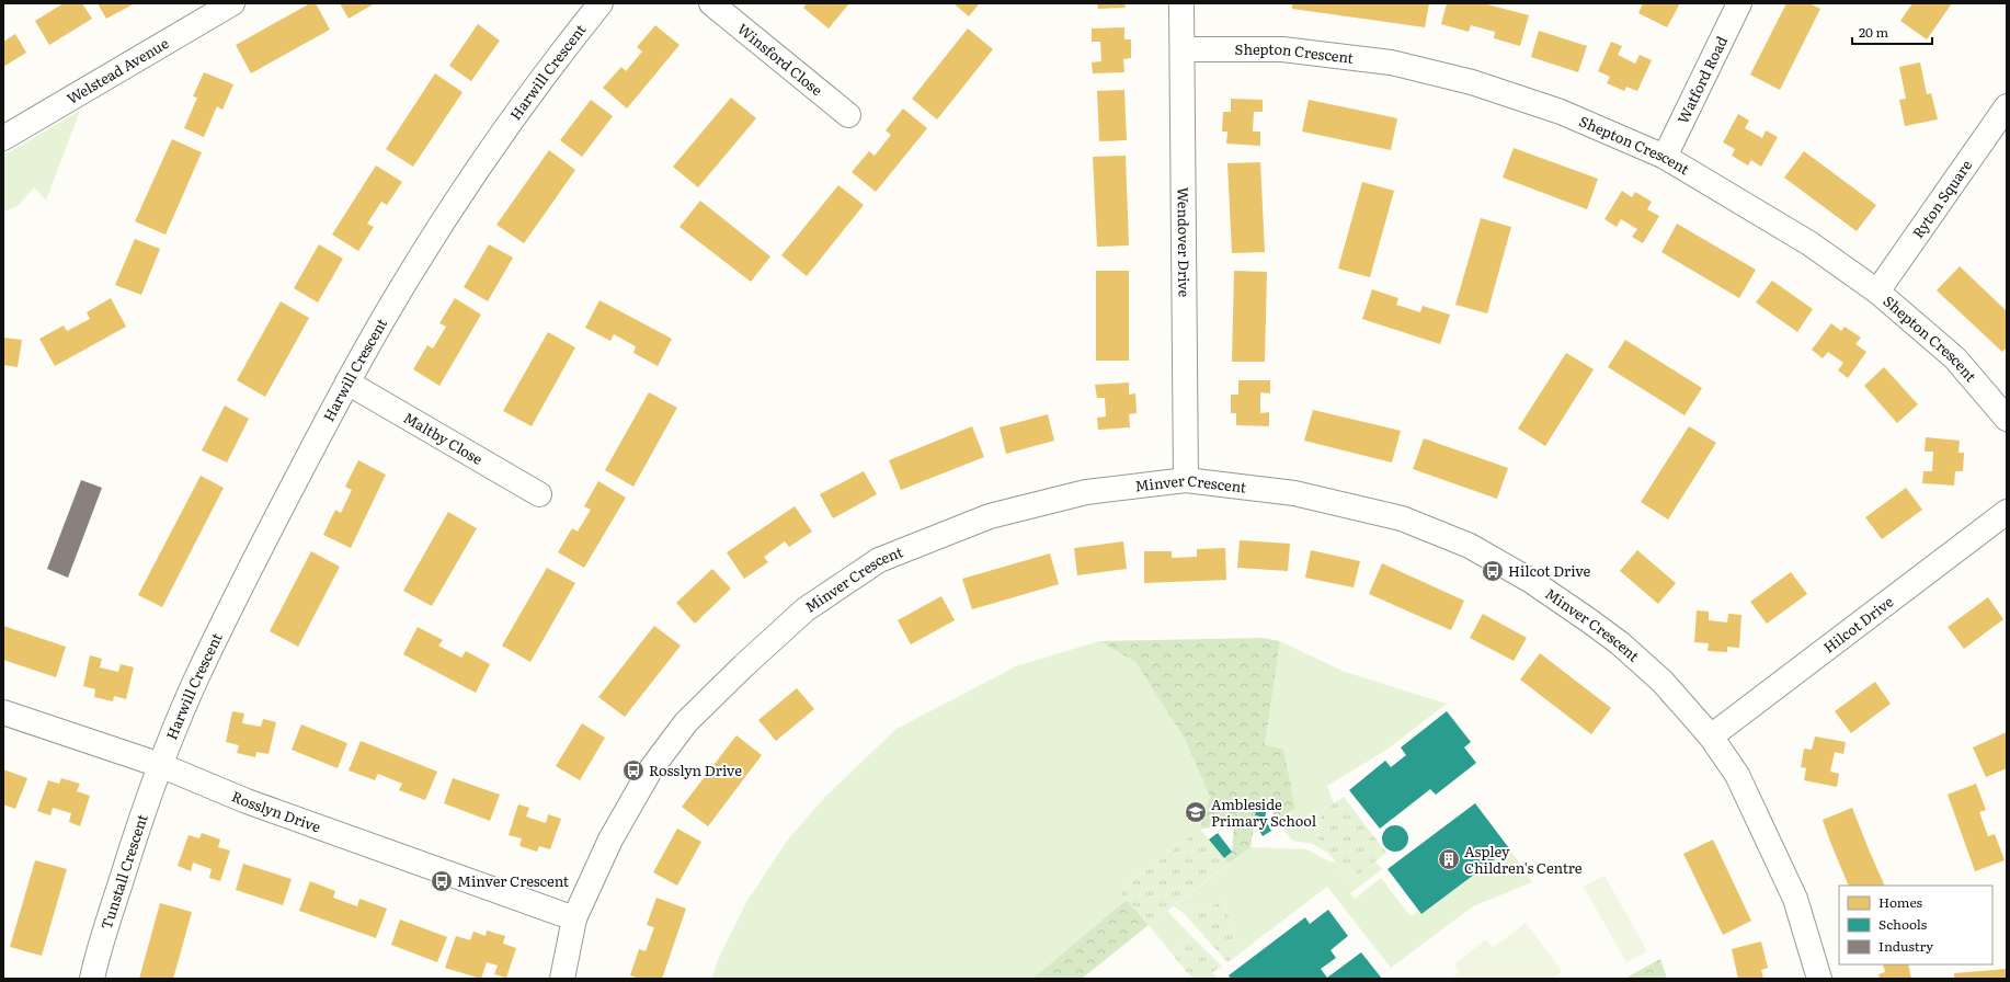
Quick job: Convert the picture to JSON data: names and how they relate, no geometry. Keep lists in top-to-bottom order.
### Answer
{
  "streets": {
    "street": [
      "Shepton Crescent",
      "Winsford Close",
      "Welstead Avenue",
      "Harwill Crescent",
      "Watford Road",
      "Ryton Square",
      "Wendover Drive",
      "Maltby Close",
      "Minver Crescent",
      "Hilcot Drive",
      "Rosslyn Drive",
      "Tunstall Crescent"
    ]
  },
  "crossings": [
    ["Shepton Crescent", "Watford Road"],
    ["Shepton Crescent", "Ryton Square"],
    ["Shepton Crescent", "Wendover Drive"],
    ["Harwill Crescent", "Maltby Close"],
    ["Harwill Crescent", "Rosslyn Drive"],
    ["Harwill Crescent", "Tunstall Crescent"],
    ["Wendover Drive", "Minver Crescent"],
    ["Minver Crescent", "Hilcot Drive"],
    ["Minver Crescent", "Rosslyn Drive"],
    ["Rosslyn Drive", "Tunstall Crescent"]
  ],
  "places": {
    "bus stop": ["Hilcot Drive", "Rosslyn Drive", "Minver Crescent"],
    "school or university": ["Ambleside Primary School"],
    "building": ["Aspley Children's Centre"]
  },
  "legend": ["Homes", "Schools", "Industry"],
  "scale_bar": "20 m"
}
